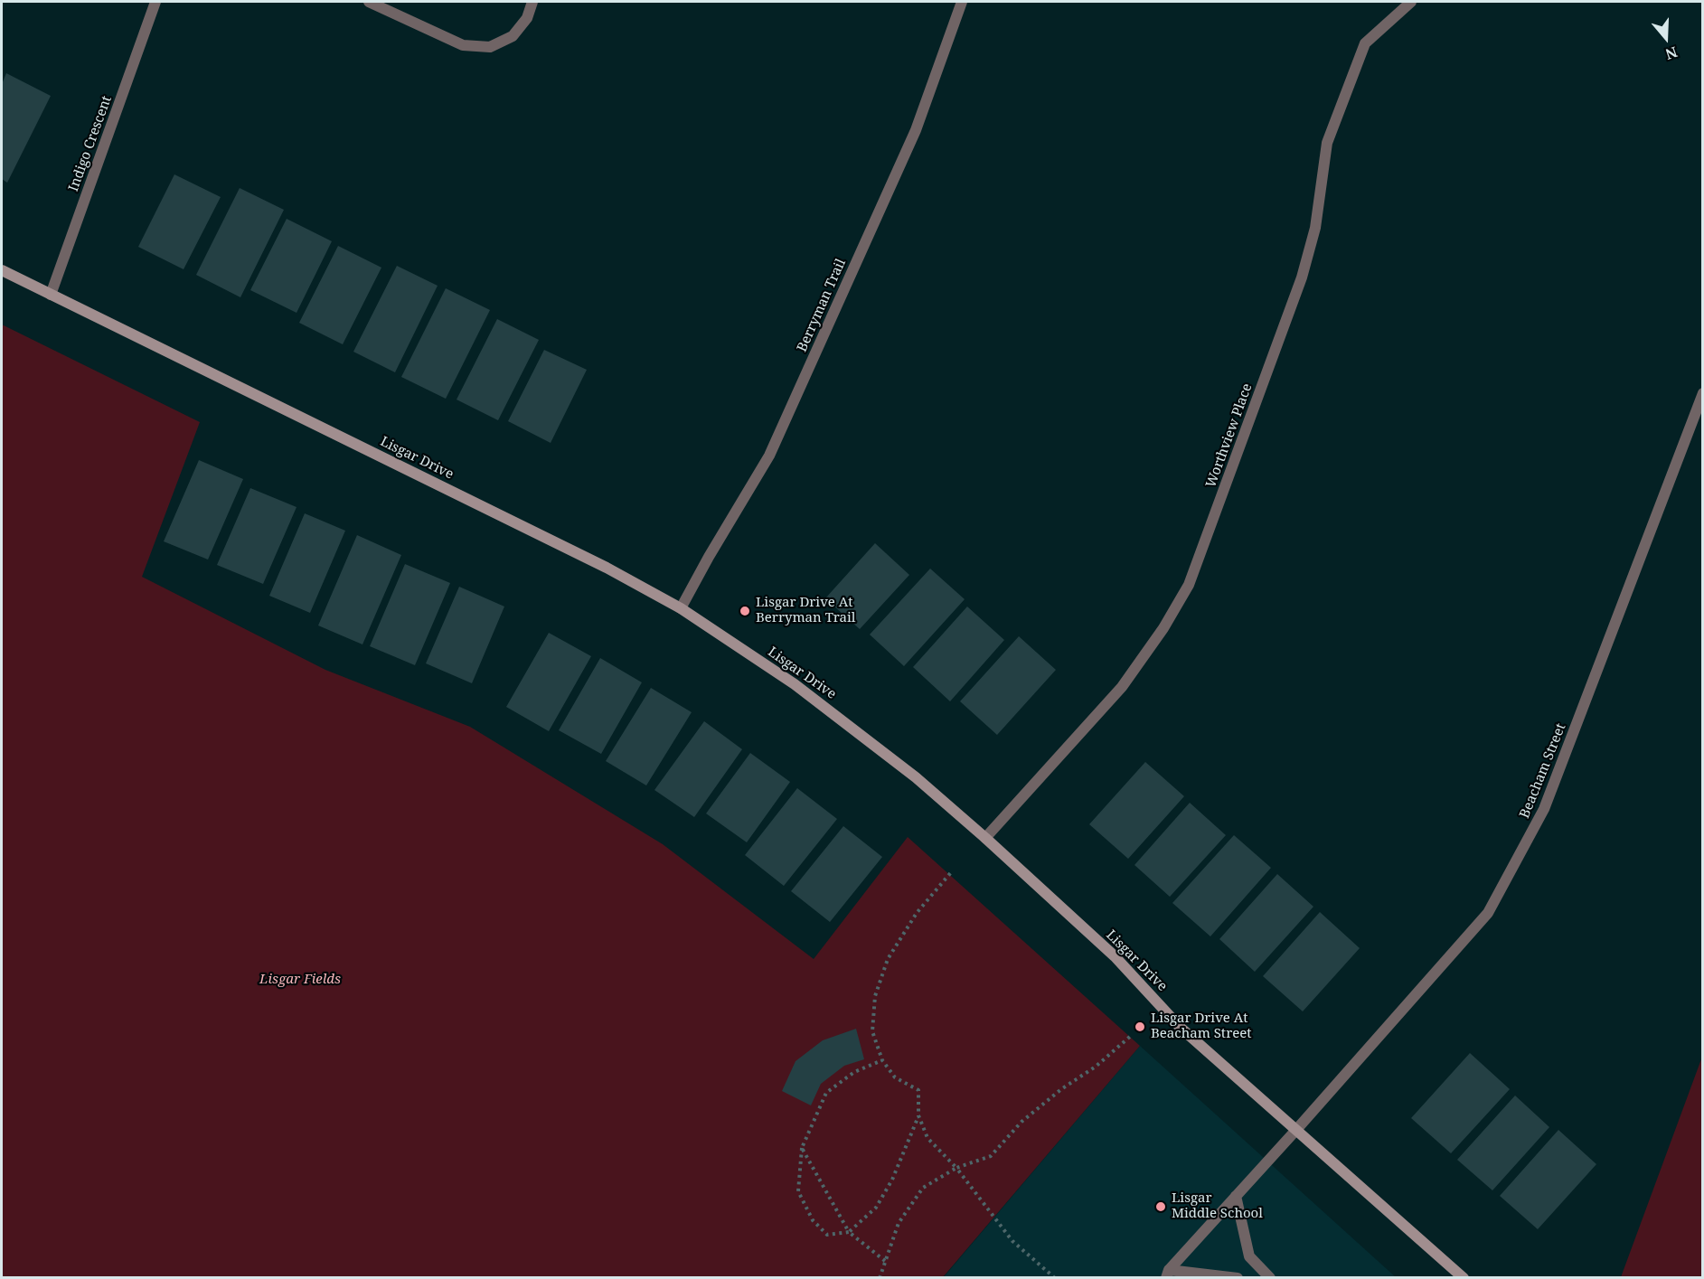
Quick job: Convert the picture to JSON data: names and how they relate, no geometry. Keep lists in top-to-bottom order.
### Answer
{
  "streets": {
    "street": [
      "Indigo Crescent",
      "Berryman Trail",
      "Worthview Place",
      "Lisgar Drive",
      "Beacham Street"
    ]
  },
  "crossings": [
    ["Indigo Crescent", "Lisgar Drive"],
    ["Berryman Trail", "Lisgar Drive"],
    ["Worthview Place", "Lisgar Drive"],
    ["Lisgar Drive", "Beacham Street"]
  ],
  "parks": ["Lisgar Fields"],
  "places": ["Lisgar Drive At Berryman Trail", "Lisgar Drive At Beacham Street", "Lisgar Middle School"],
  "north": "bottom"
}
